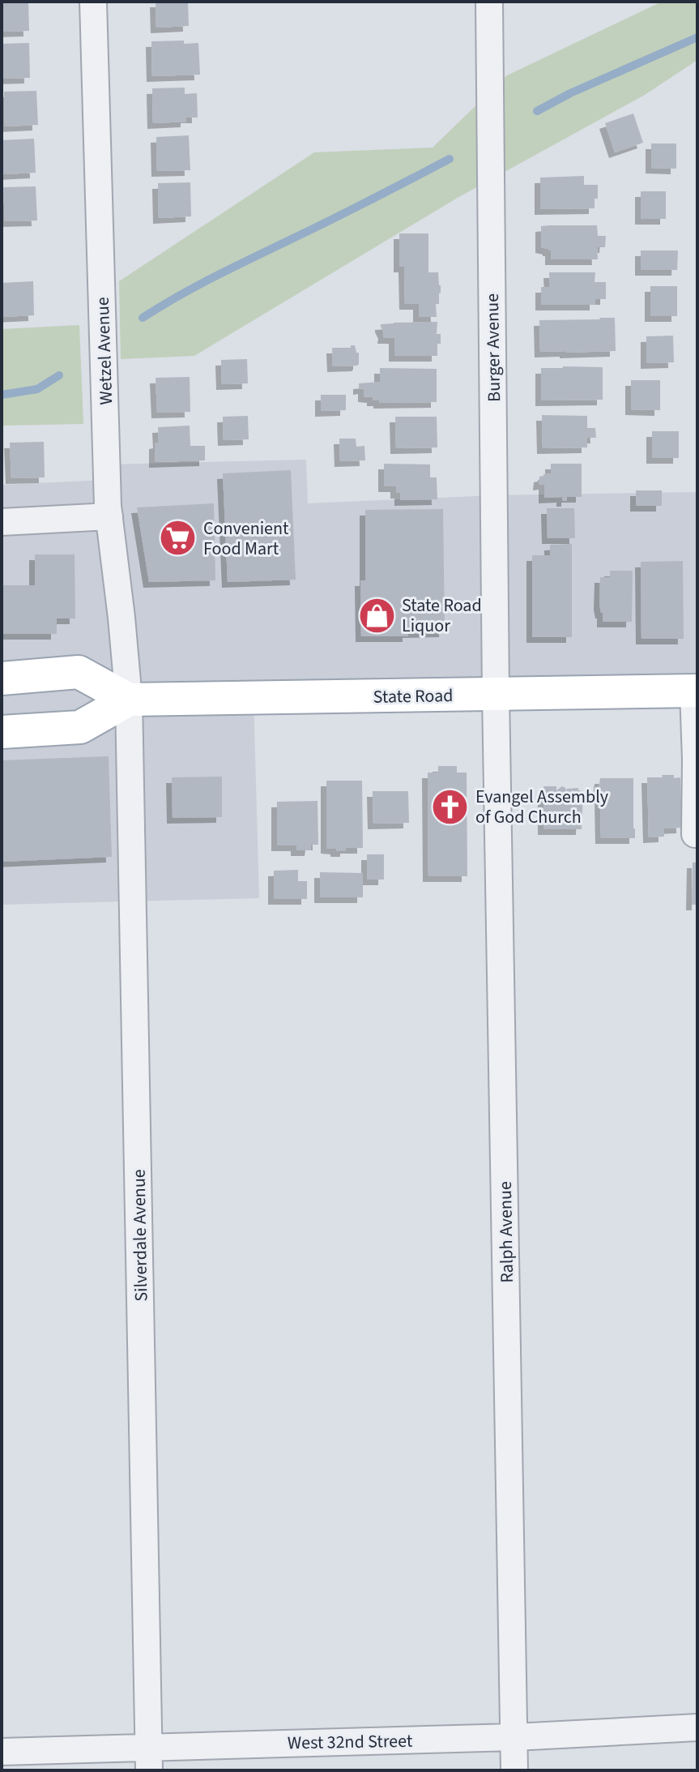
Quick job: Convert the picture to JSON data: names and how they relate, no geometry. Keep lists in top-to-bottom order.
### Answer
{
  "streets": {
    "main road": ["State Road"],
    "street": [
      "Burger Avenue",
      "Wetzel Avenue",
      "Ralph Avenue",
      "Silverdale Avenue",
      "West 32nd Street"
    ]
  },
  "crossings": [
    ["Burger Avenue", "State Road"],
    ["Burger Avenue", "Ralph Avenue"],
    ["Wetzel Avenue", "State Road"],
    ["Wetzel Avenue", "Silverdale Avenue"],
    ["State Road", "Ralph Avenue"],
    ["State Road", "Silverdale Avenue"],
    ["Ralph Avenue", "West 32nd Street"],
    ["Silverdale Avenue", "West 32nd Street"]
  ],
  "places": {
    "supermarket": ["Convenient Food Mart"],
    "shop": ["State Road Liquor"],
    "church": ["Evangel Assembly of God Church"]
  }
}
